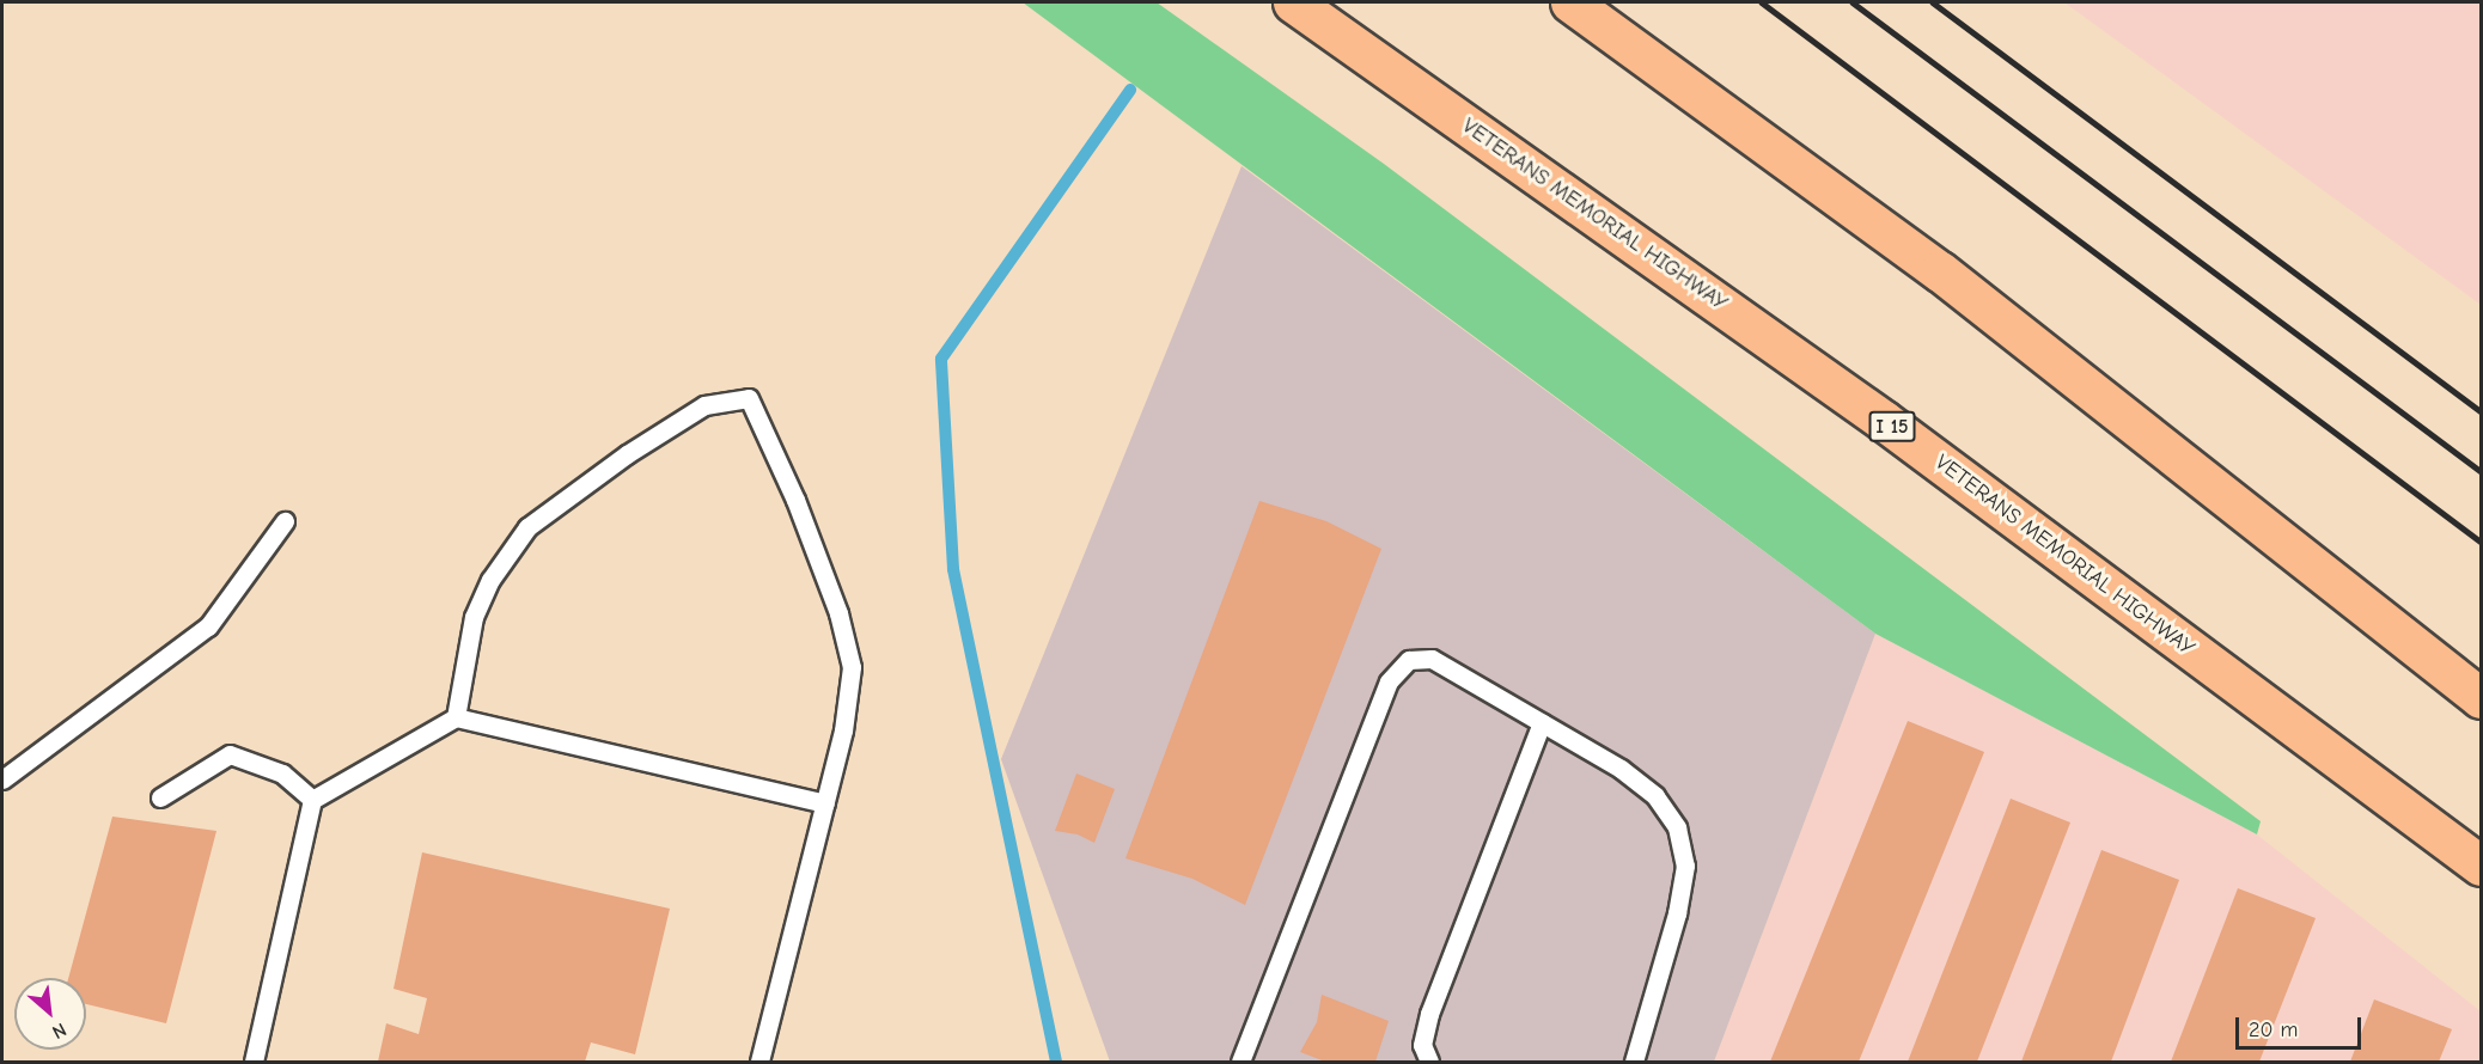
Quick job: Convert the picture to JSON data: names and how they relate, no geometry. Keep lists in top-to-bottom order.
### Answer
{
  "streets": {
    "highway": ["VETERANS MEMORIAL HIGHWAY", "I 15"]
  },
  "scale_bar": "20 m",
  "north": "bottom right"
}
